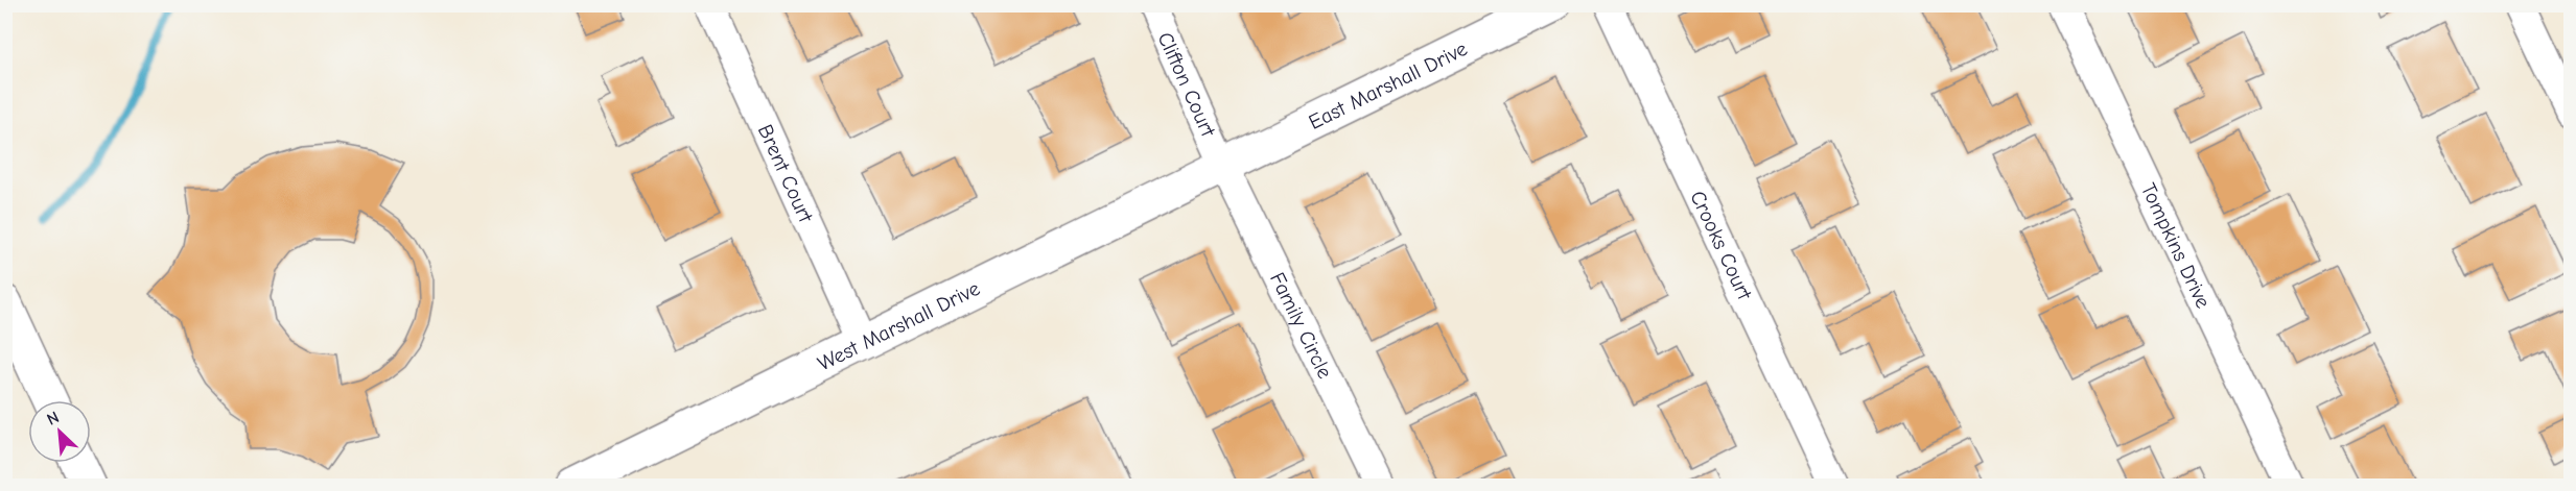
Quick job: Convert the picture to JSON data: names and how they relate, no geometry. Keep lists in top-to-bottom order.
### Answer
{
  "streets": {
    "main road": ["East Marshall Drive", "West Marshall Drive"],
    "street": [
      "Clifton Court",
      "Brent Court",
      "Crooks Court",
      "Tompkins Drive",
      "Family Circle"
    ]
  },
  "crossings": [
    ["Clifton Court", "East Marshall Drive"],
    ["Clifton Court", "West Marshall Drive"],
    ["Clifton Court", "Family Circle"],
    ["East Marshall Drive", "West Marshall Drive"],
    ["East Marshall Drive", "Family Circle"],
    ["Brent Court", "West Marshall Drive"],
    ["West Marshall Drive", "Family Circle"]
  ],
  "north": "top left"
}
